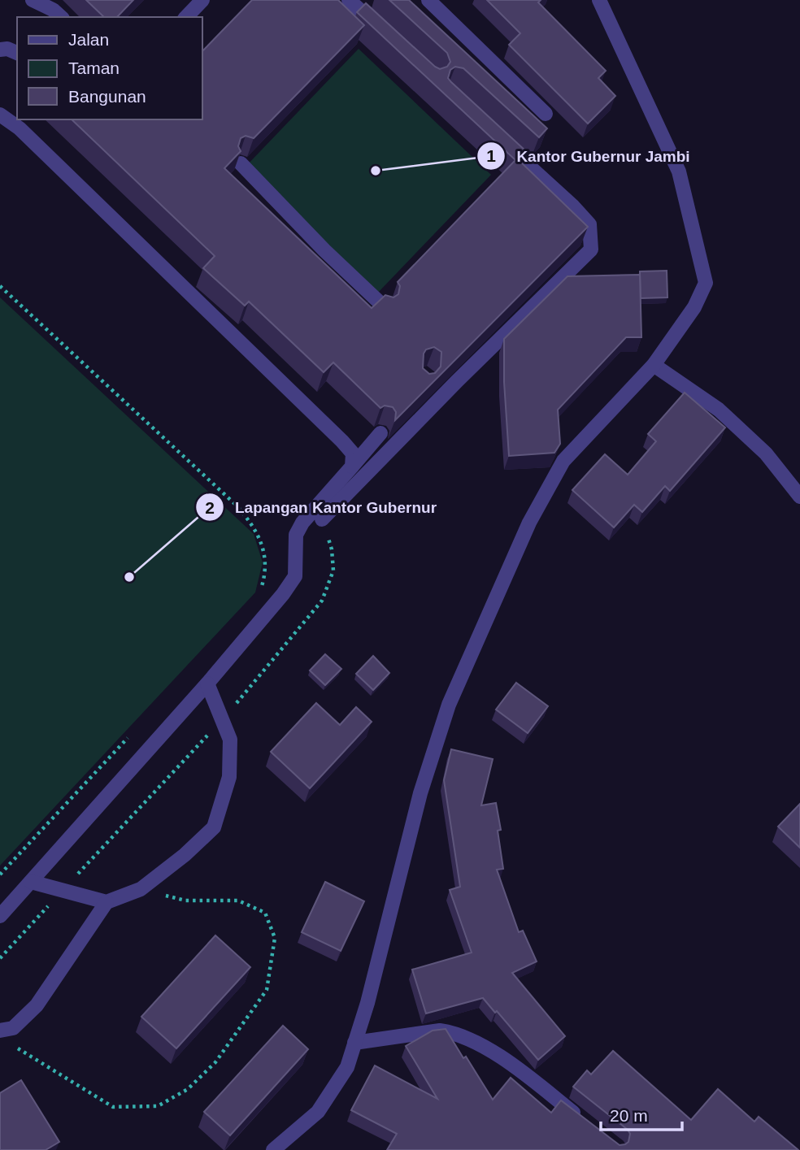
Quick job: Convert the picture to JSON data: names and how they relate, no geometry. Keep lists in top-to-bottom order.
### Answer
{
  "places": ["Kantor Gubernur Jambi", "Lapangan Kantor Gubernur"],
  "legend": ["Jalan", "Taman", "Bangunan"],
  "scale_bar": "20 m"
}
